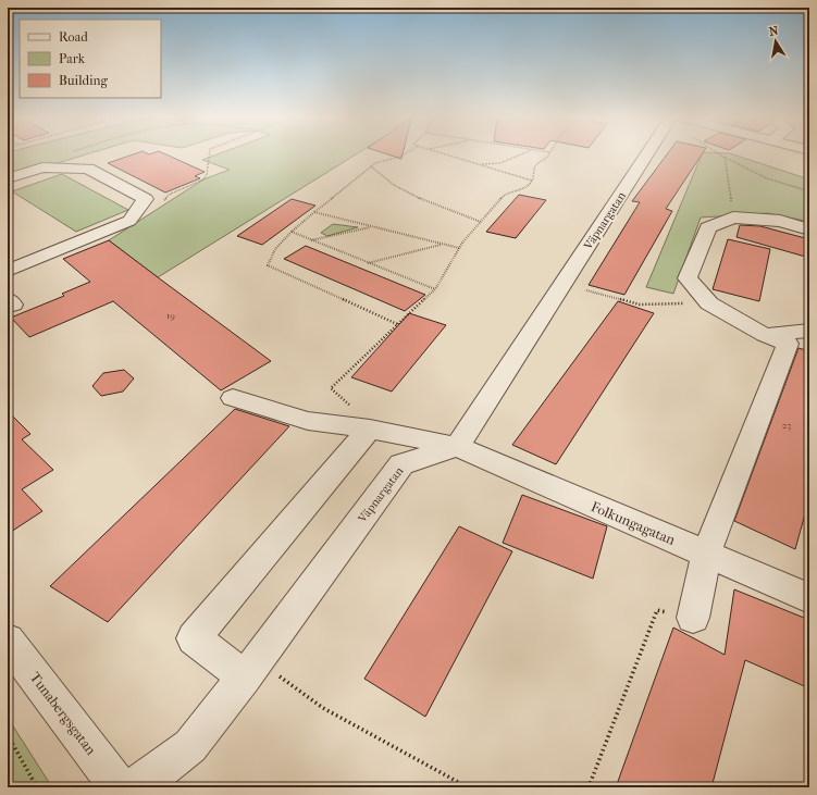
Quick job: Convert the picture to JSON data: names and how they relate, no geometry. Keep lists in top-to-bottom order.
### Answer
{
  "streets": {
    "street": ["Väpnargatan", "Folkungagatan", "Tunabergsgatan"]
  },
  "crossings": [
    ["Väpnargatan", "Folkungagatan"]
  ],
  "house_numbers": ["19", "23"],
  "legend": ["Road", "Park", "Building"],
  "north": "top"
}
